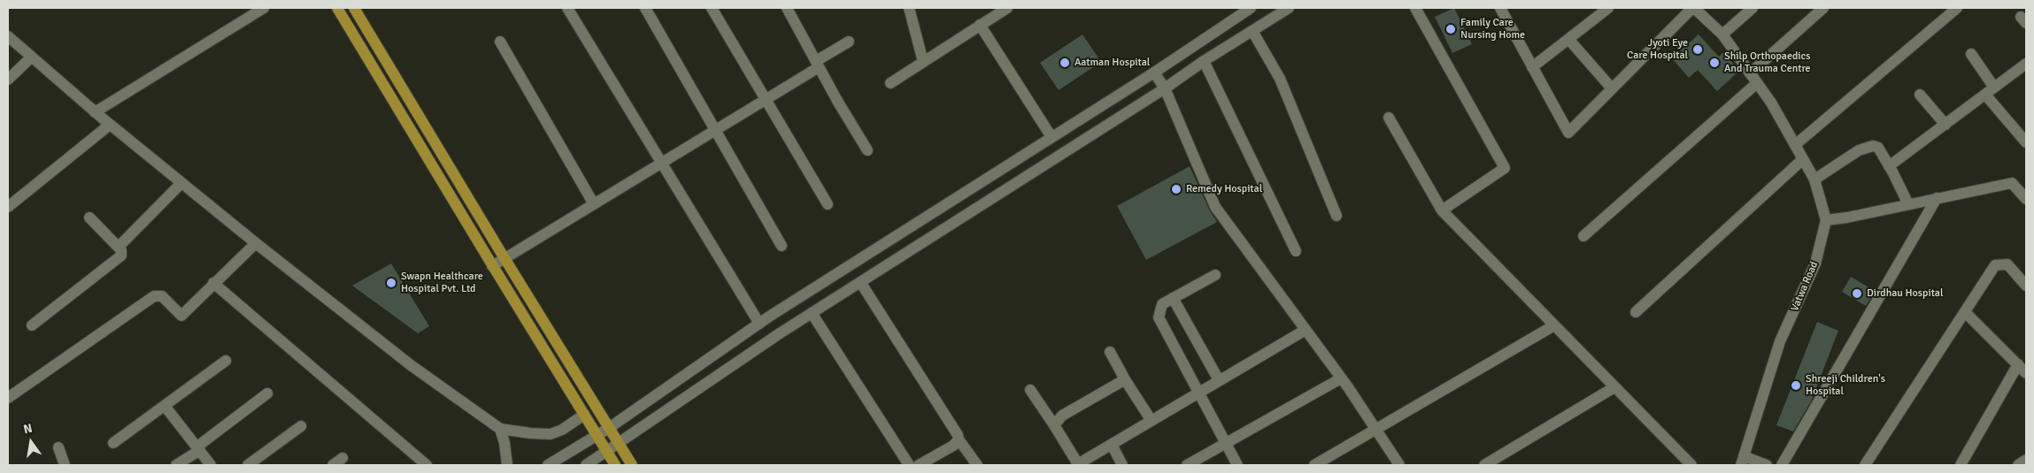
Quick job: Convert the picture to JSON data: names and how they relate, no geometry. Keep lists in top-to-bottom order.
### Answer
{
  "streets": {
    "street": ["Vatwa Road"]
  },
  "places": [
    "Family Care Nursing Home",
    "Jyoti Eye Care Hospital",
    "Aatman Hospital",
    "Shilp Orthopaedics And Trauma Centre",
    "Remedy Hospital",
    "Swapn Healthcare Hospital Pvt. Ltd",
    "Dirdhau Hospital",
    "Shreeji Children's Hospital"
  ],
  "north": "top"
}
